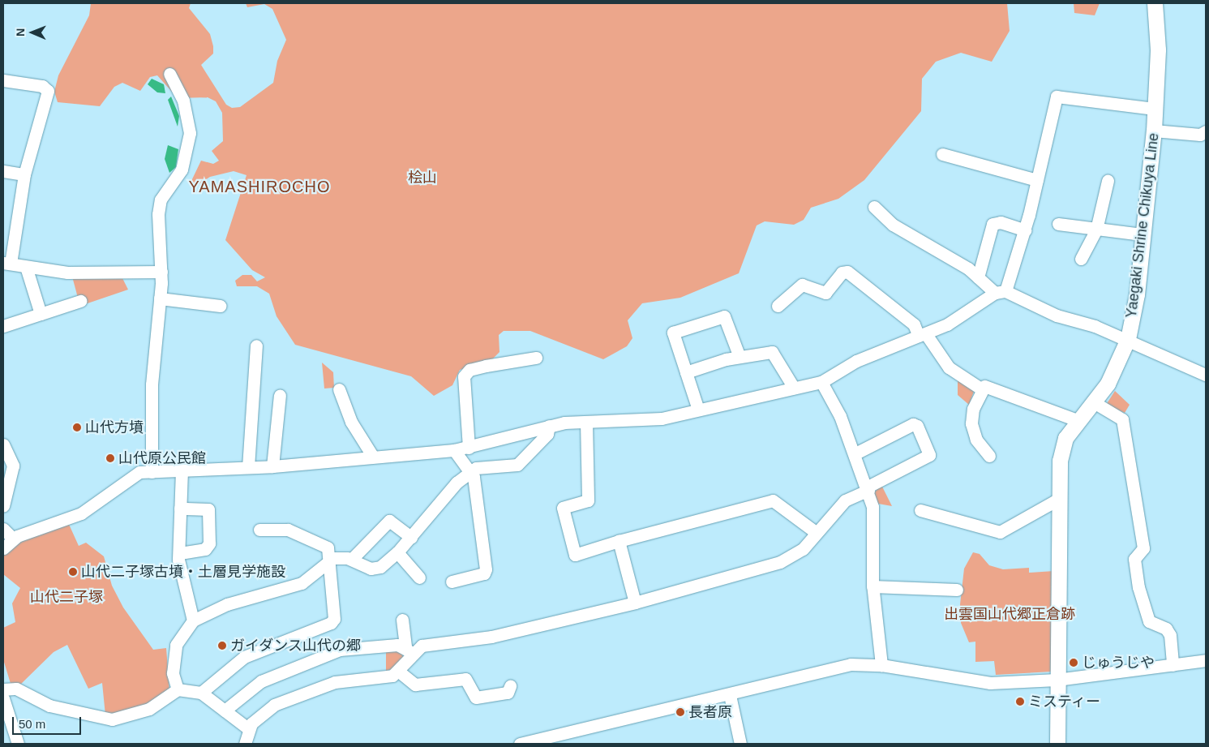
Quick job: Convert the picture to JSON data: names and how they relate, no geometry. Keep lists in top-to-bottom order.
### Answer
{
  "streets": {
    "main road": ["Yaegaki Shrine Chikuya Line"]
  },
  "districts": ["YAMASHIROCHO"],
  "parks": ["桧山", "山代二子塚", "出雲国山代郷正倉跡"],
  "places": [
    "山代方墳",
    "山代原公民館",
    "山代二子塚古墳・土層見学施設",
    "ガイダンス山代の郷",
    "じゅうじや",
    "ミスティー",
    "長者原"
  ],
  "scale_bar": "50 m",
  "north": "left"
}
